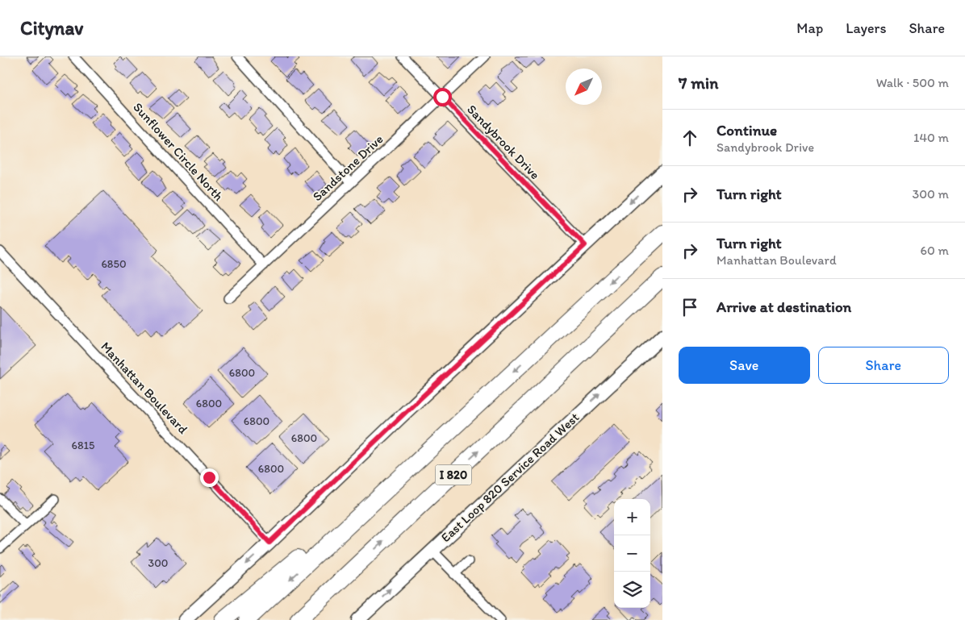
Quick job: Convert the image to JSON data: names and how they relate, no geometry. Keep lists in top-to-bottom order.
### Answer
{
  "streets": {
    "highway": ["I 820"],
    "main road": ["East Loop 820 Service Road West"],
    "street": [
      "Sandybrook Drive",
      "Sunflower Circle North",
      "Sandstone Drive",
      "Manhattan Boulevard"
    ]
  },
  "crossings": [
    ["Sandybrook Drive", "Sandstone Drive"],
    ["Sunflower Circle North", "Sandstone Drive"]
  ],
  "one_way": ["East Loop 820 Service Road West"],
  "house_numbers": [
    "6850",
    "6800",
    "6800",
    "6800",
    "6800",
    "6815",
    "6800",
    "300"
  ],
  "north": "bottom left",
  "page": {
    "header": "Citynav",
    "nav": ["Map", "Layers", "Share"],
    "heading": ["7 min", "Walk · 500 m"],
    "list": [
      ["Continue", "Sandybrook Drive", "140 m"],
      ["Turn right", "300 m"],
      ["Turn right", "Manhattan Boulevard", "60 m"],
      "Arrive at destination"
    ],
    "buttons": ["Save", "Share"],
    "map_buttons": ["+", "−"]
  }
}
